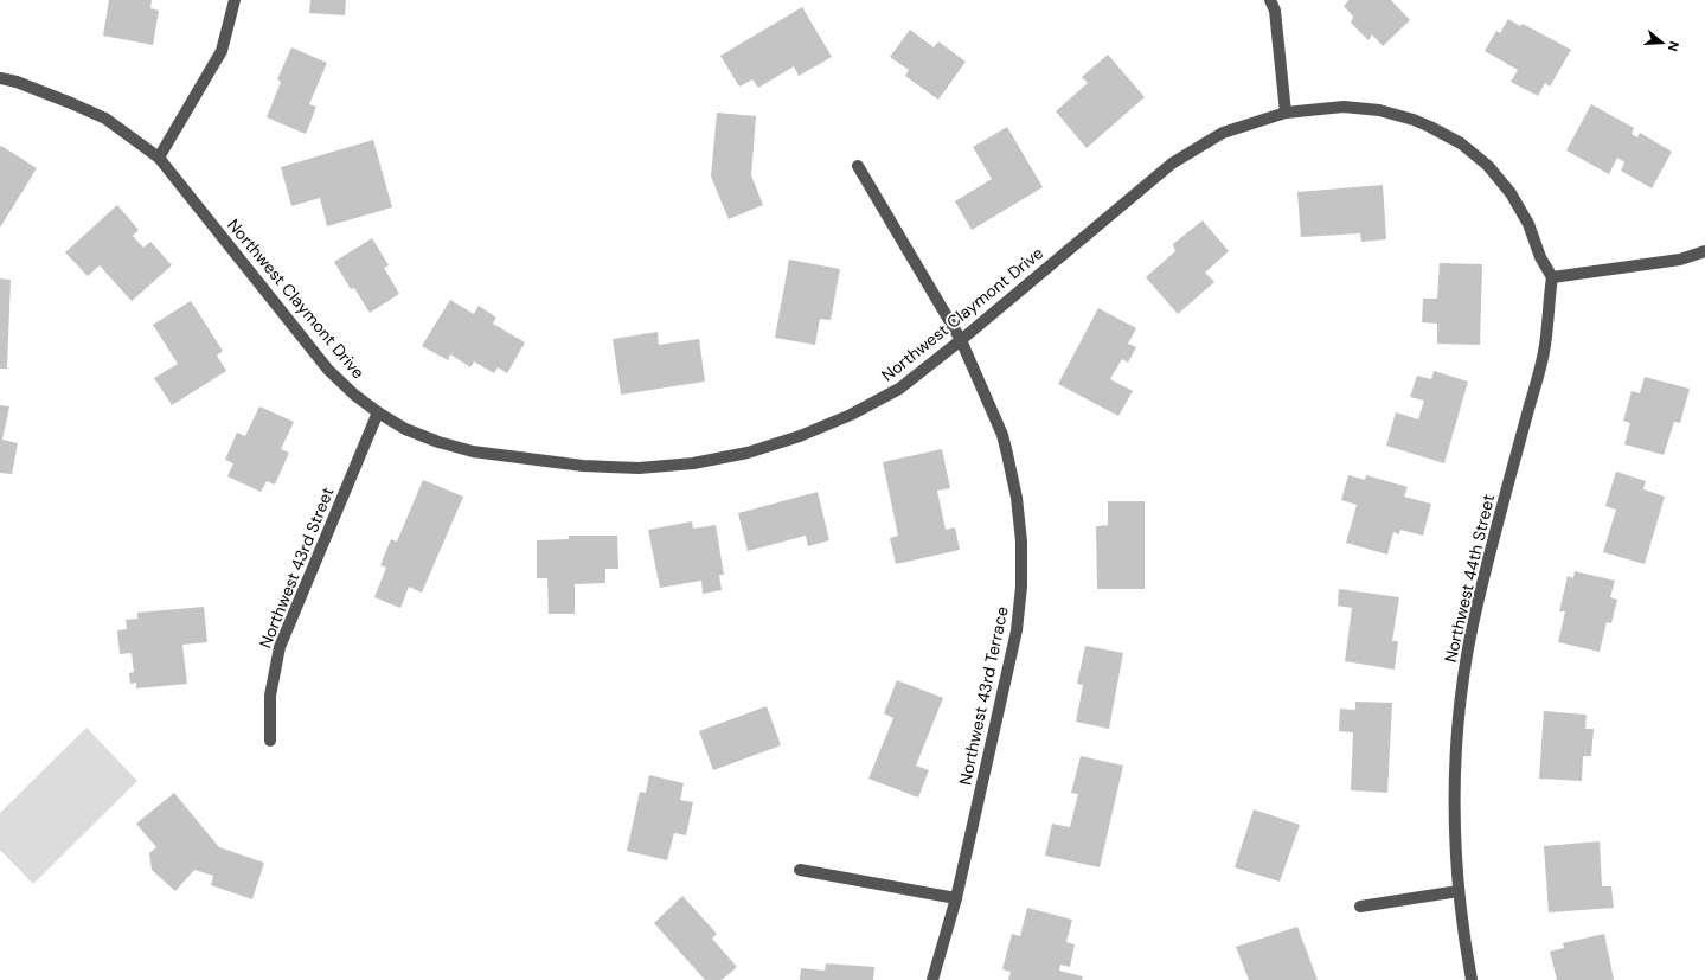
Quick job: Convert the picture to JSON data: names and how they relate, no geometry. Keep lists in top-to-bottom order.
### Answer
{
  "streets": {
    "street": [
      "Northwest Claymont Drive",
      "Northwest 43rd Street",
      "Northwest 44th Street",
      "Northwest 43rd Terrace"
    ]
  },
  "crossings": [
    ["Northwest Claymont Drive", "Northwest 43rd Street"],
    ["Northwest Claymont Drive", "Northwest 44th Street"],
    ["Northwest Claymont Drive", "Northwest 43rd Terrace"]
  ],
  "north": "right"
}
